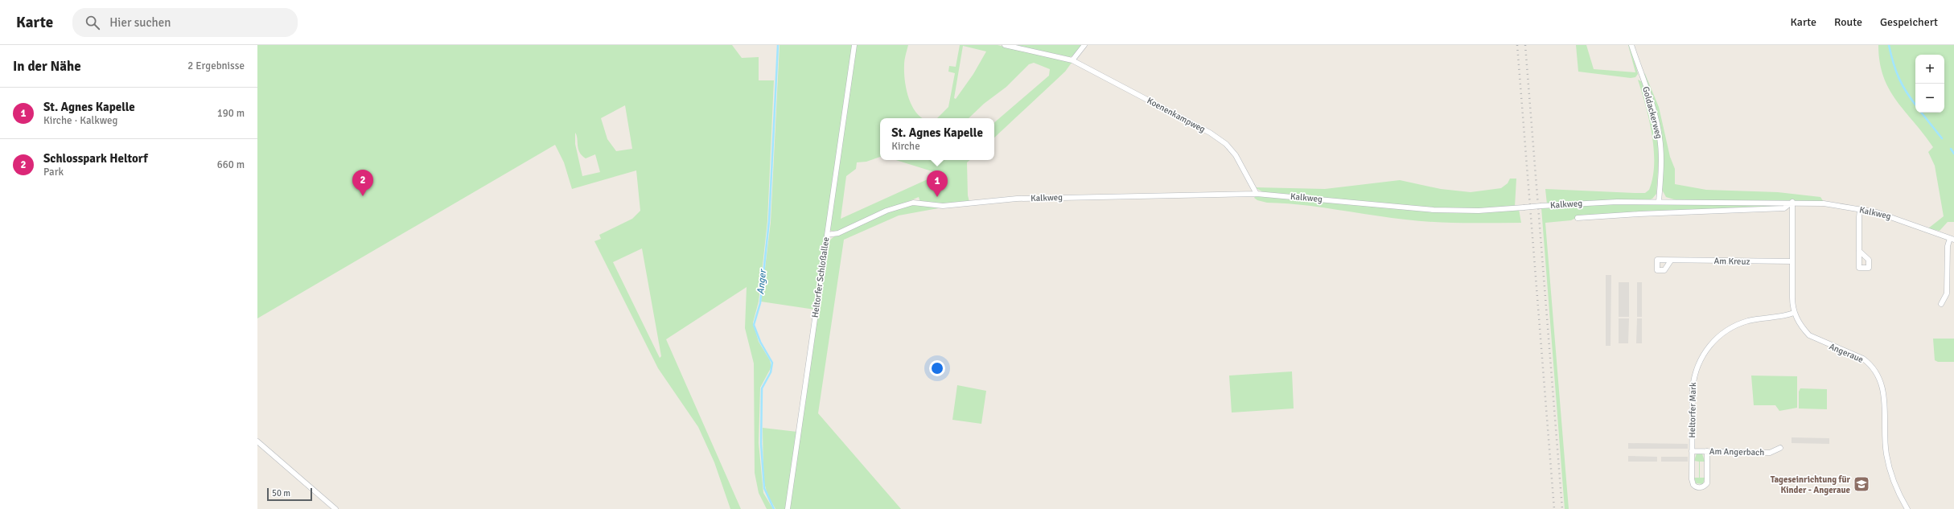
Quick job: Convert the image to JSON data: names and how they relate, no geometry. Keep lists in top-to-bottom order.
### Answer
{
  "streets": {
    "street": [
      "Goldackerweg",
      "Koenenkampweg",
      "Kalkweg",
      "Am Kreuz",
      "Heltorfer Schloßallee",
      "Angeraue",
      "Heltorfer Mark",
      "Am Angerbach"
    ]
  },
  "crossings": [
    ["Goldackerweg", "Kalkweg"],
    ["Koenenkampweg", "Kalkweg"],
    ["Kalkweg", "Heltorfer Schloßallee"],
    ["Kalkweg", "Angeraue"],
    ["Am Kreuz", "Angeraue"],
    ["Angeraue", "Heltorfer Mark"],
    ["Heltorfer Mark", "Am Angerbach"]
  ],
  "water": ["Anger"],
  "places": {
    "school or university": ["Tageseinrichtung für Kinder - Angeraue"]
  },
  "scale_bar": "50 m",
  "page": {
    "header": "Karte",
    "search": "Hier suchen",
    "nav": ["Karte", "Route", "Gespeichert"],
    "heading": ["In der Nähe", "2 Ergebnisse"],
    "map_buttons": ["+", "−"],
    "list": [
      {
        "mark": "1",
        "name": "St. Agnes Kapelle",
        "note": "Kirche · Kalkweg",
        "value": "190 m"
      },
      {
        "mark": "2",
        "name": "Schlosspark Heltorf",
        "note": "Park",
        "value": "660 m"
      }
    ],
    "popup": ["St. Agnes Kapelle", "Kirche"],
    "pins": ["2", "1"],
    "scale": "50 m"
  }
}
